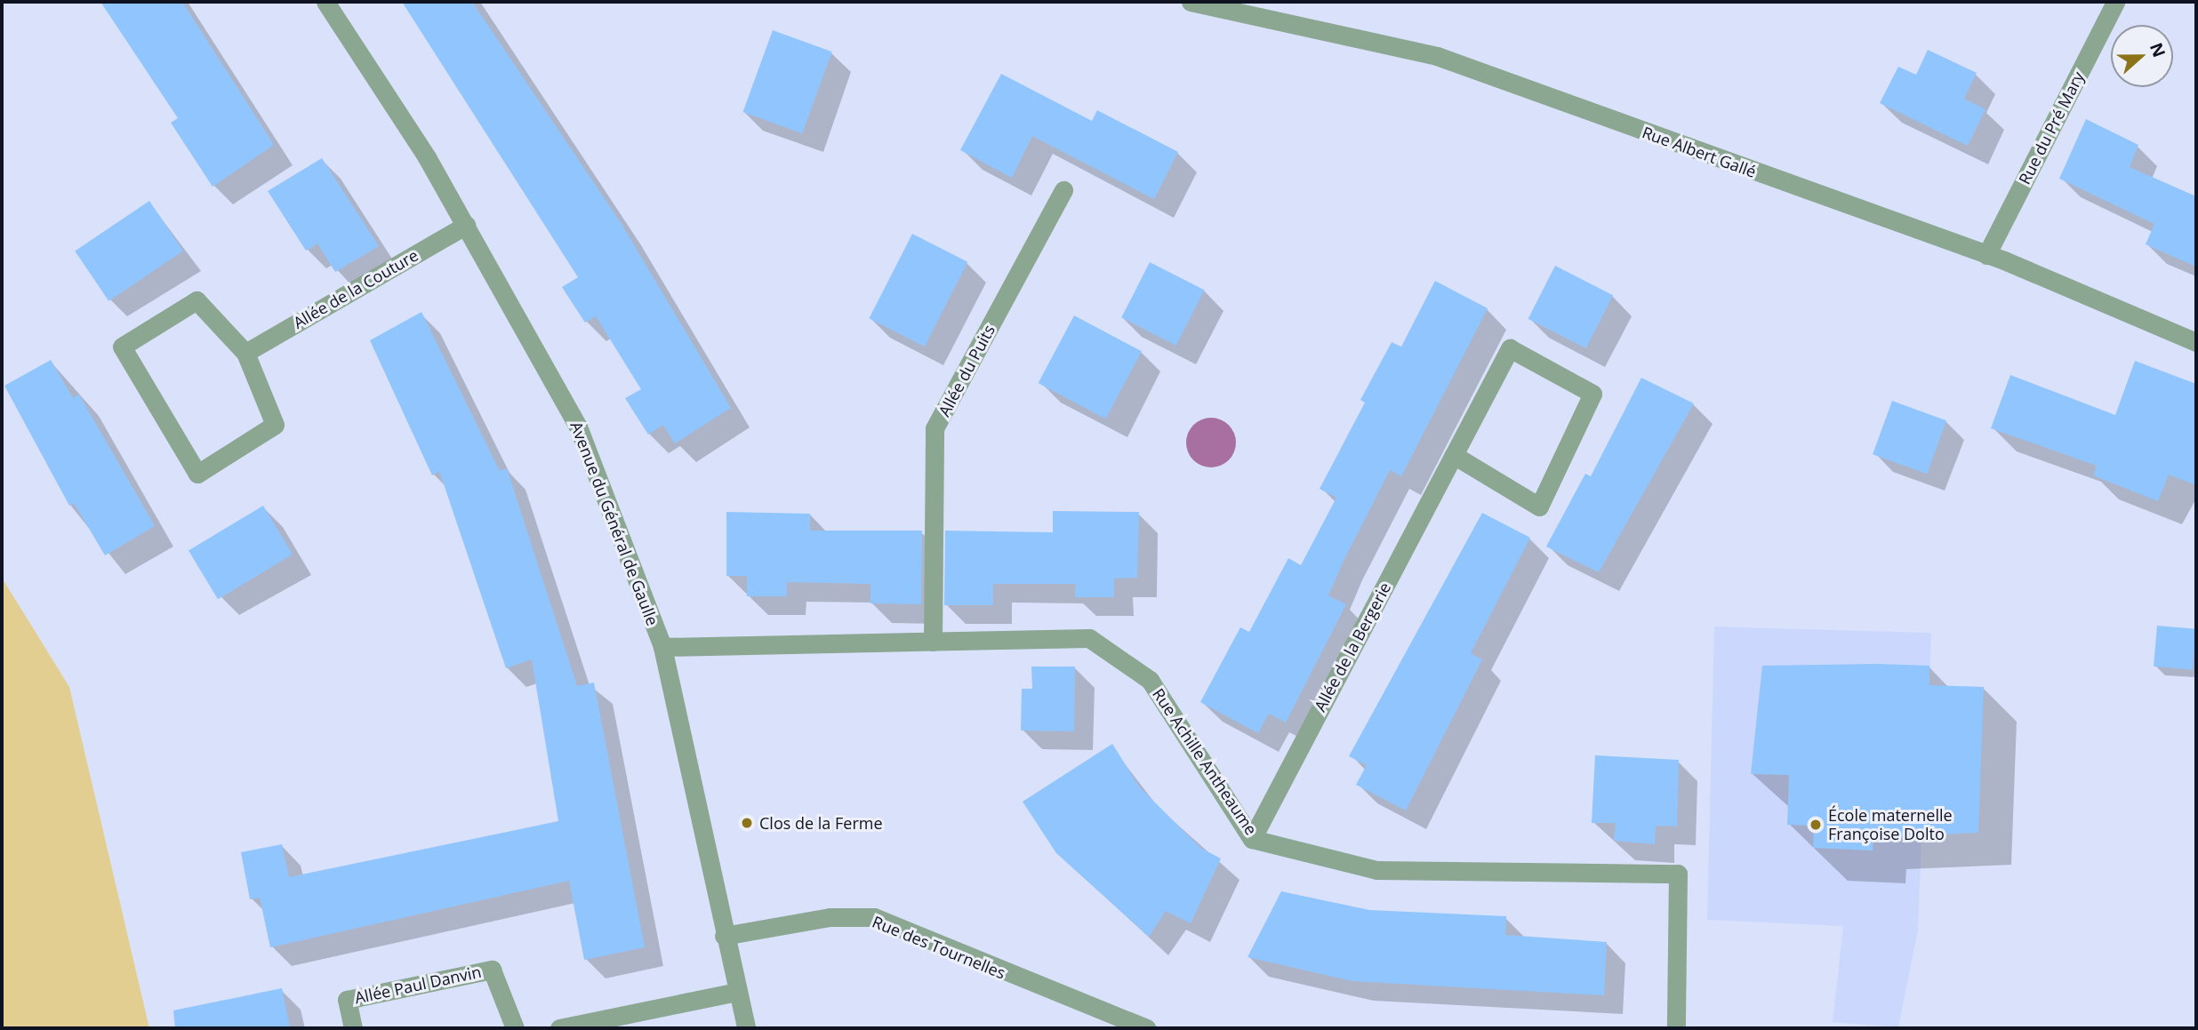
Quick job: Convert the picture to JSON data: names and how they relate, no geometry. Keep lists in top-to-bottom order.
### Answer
{
  "streets": {
    "street": [
      "Rue du Pré Mary",
      "Rue Albert Gallé",
      "Allée de la Couture",
      "Allée du Puits",
      "Avenue du Général de Gaulle",
      "Allée de la Bergerie",
      "Rue Achille Antheaume",
      "Rue des Tournelles",
      "Allée Paul Danvin"
    ]
  },
  "crossings": [
    ["Rue du Pré Mary", "Rue Albert Gallé"],
    ["Allée de la Couture", "Avenue du Général de Gaulle"],
    ["Allée du Puits", "Rue Achille Antheaume"],
    ["Avenue du Général de Gaulle", "Rue Achille Antheaume"],
    ["Avenue du Général de Gaulle", "Rue des Tournelles"],
    ["Allée de la Bergerie", "Rue Achille Antheaume"]
  ],
  "places": ["Clos de la Ferme", "École maternelle Françoise Dolto"],
  "north": "right"
}
